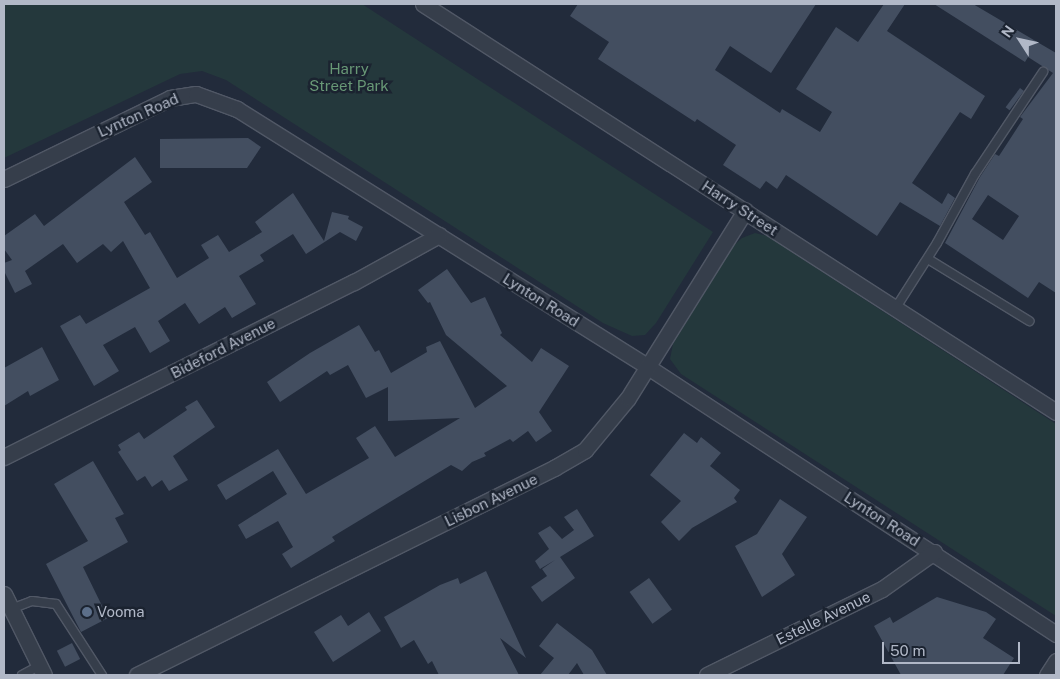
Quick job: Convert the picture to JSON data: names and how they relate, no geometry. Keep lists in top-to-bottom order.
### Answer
{
  "streets": {
    "street": [
      "Lynton Road",
      "Harry Street",
      "Bideford Avenue",
      "Lisbon Avenue",
      "Estelle Avenue"
    ]
  },
  "crossings": [
    ["Lynton Road", "Bideford Avenue"],
    ["Lynton Road", "Lisbon Avenue"],
    ["Lynton Road", "Estelle Avenue"],
    ["Harry Street", "Lisbon Avenue"]
  ],
  "parks": ["Harry Street Park"],
  "places": ["Vooma"],
  "scale_bar": "50 m",
  "north": "top left"
}
